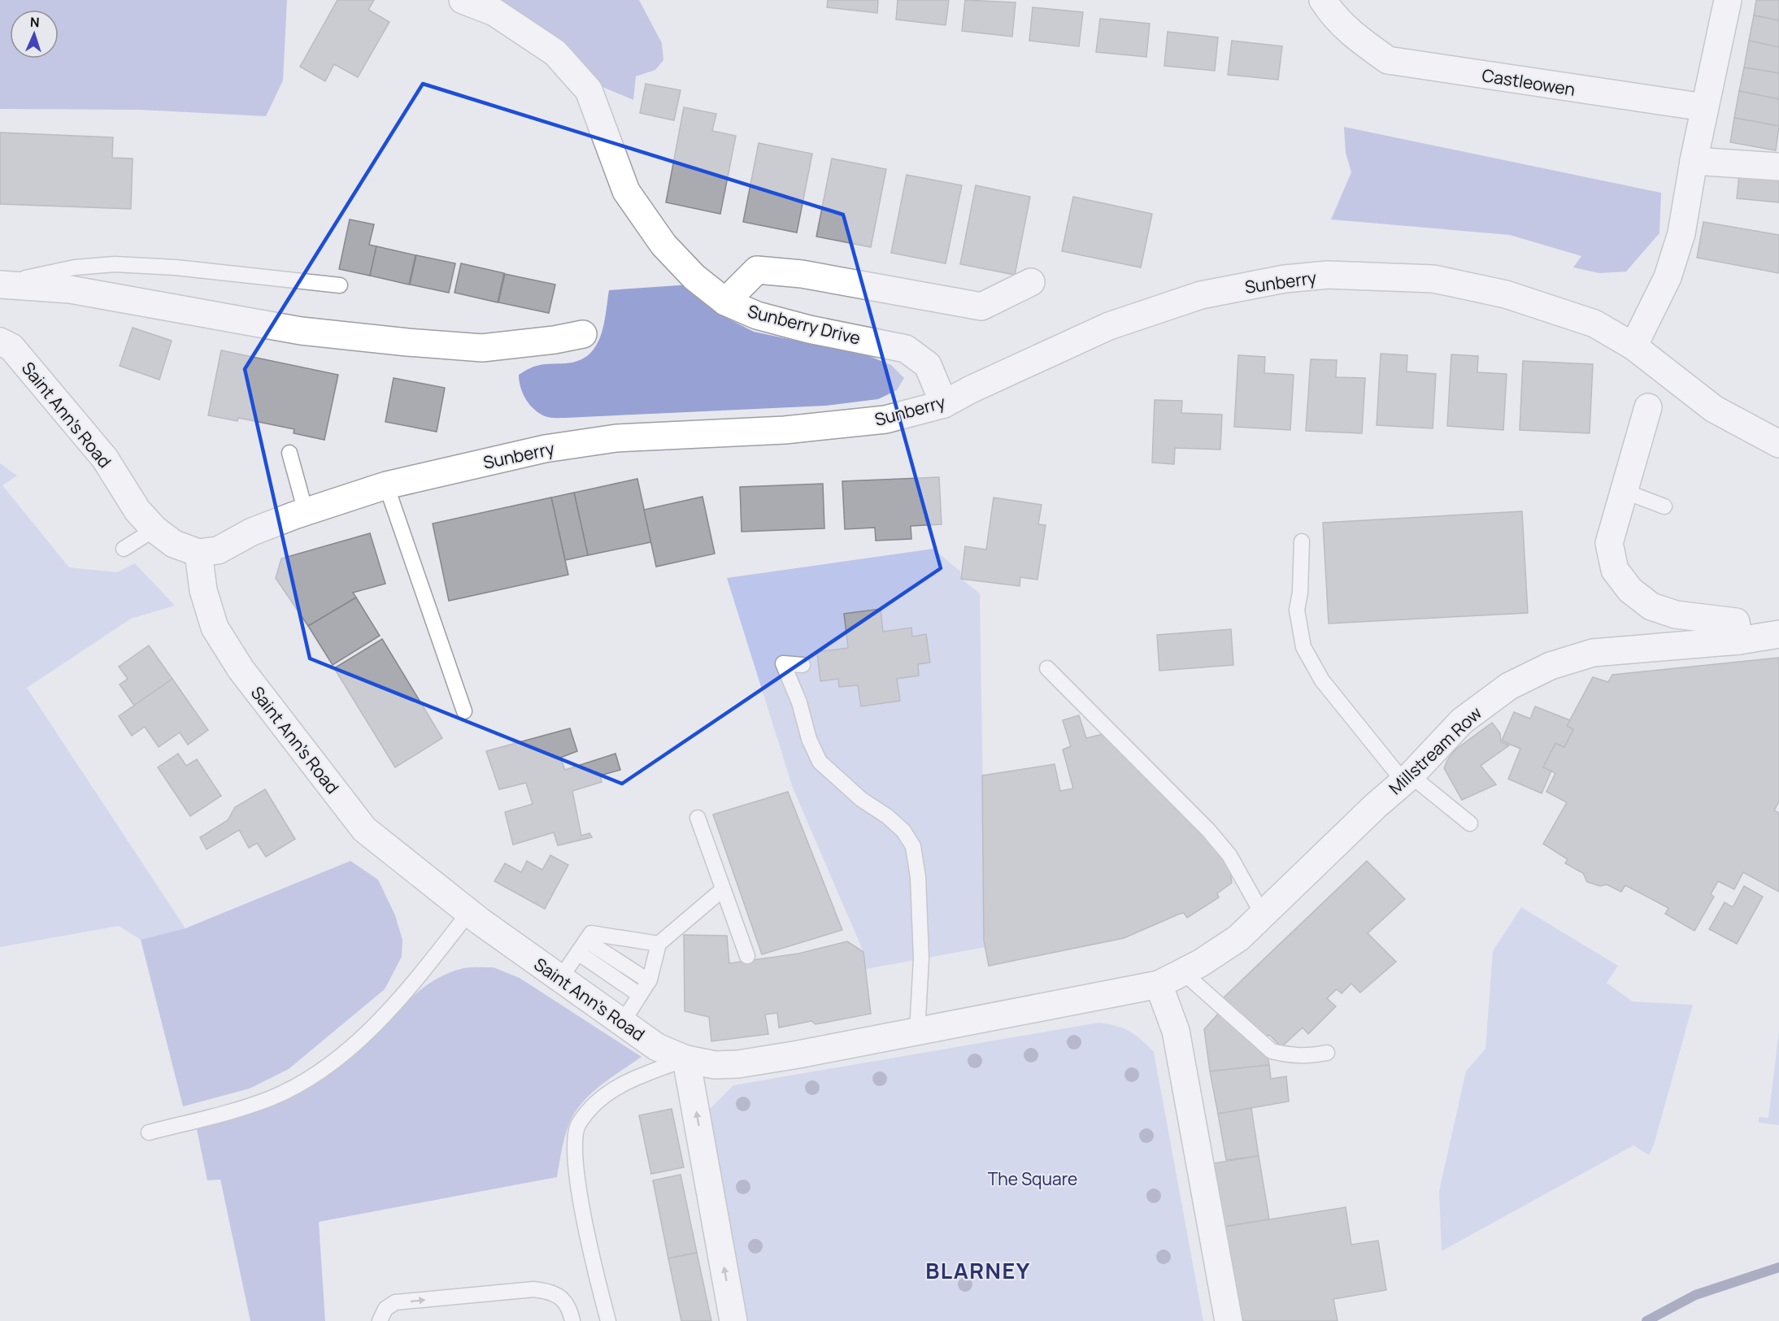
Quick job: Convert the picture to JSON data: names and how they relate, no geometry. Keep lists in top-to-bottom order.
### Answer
{
  "streets": {
    "street": [
      "Castleowen",
      "Sunberry",
      "Sunberry Drive",
      "Saint Ann's Road",
      "Millstream Row"
    ]
  },
  "crossings": [
    ["Sunberry", "Sunberry Drive"],
    ["Sunberry", "Saint Ann's Road"]
  ],
  "districts": ["BLARNEY"],
  "parks": ["The Square"],
  "north": "top"
}
